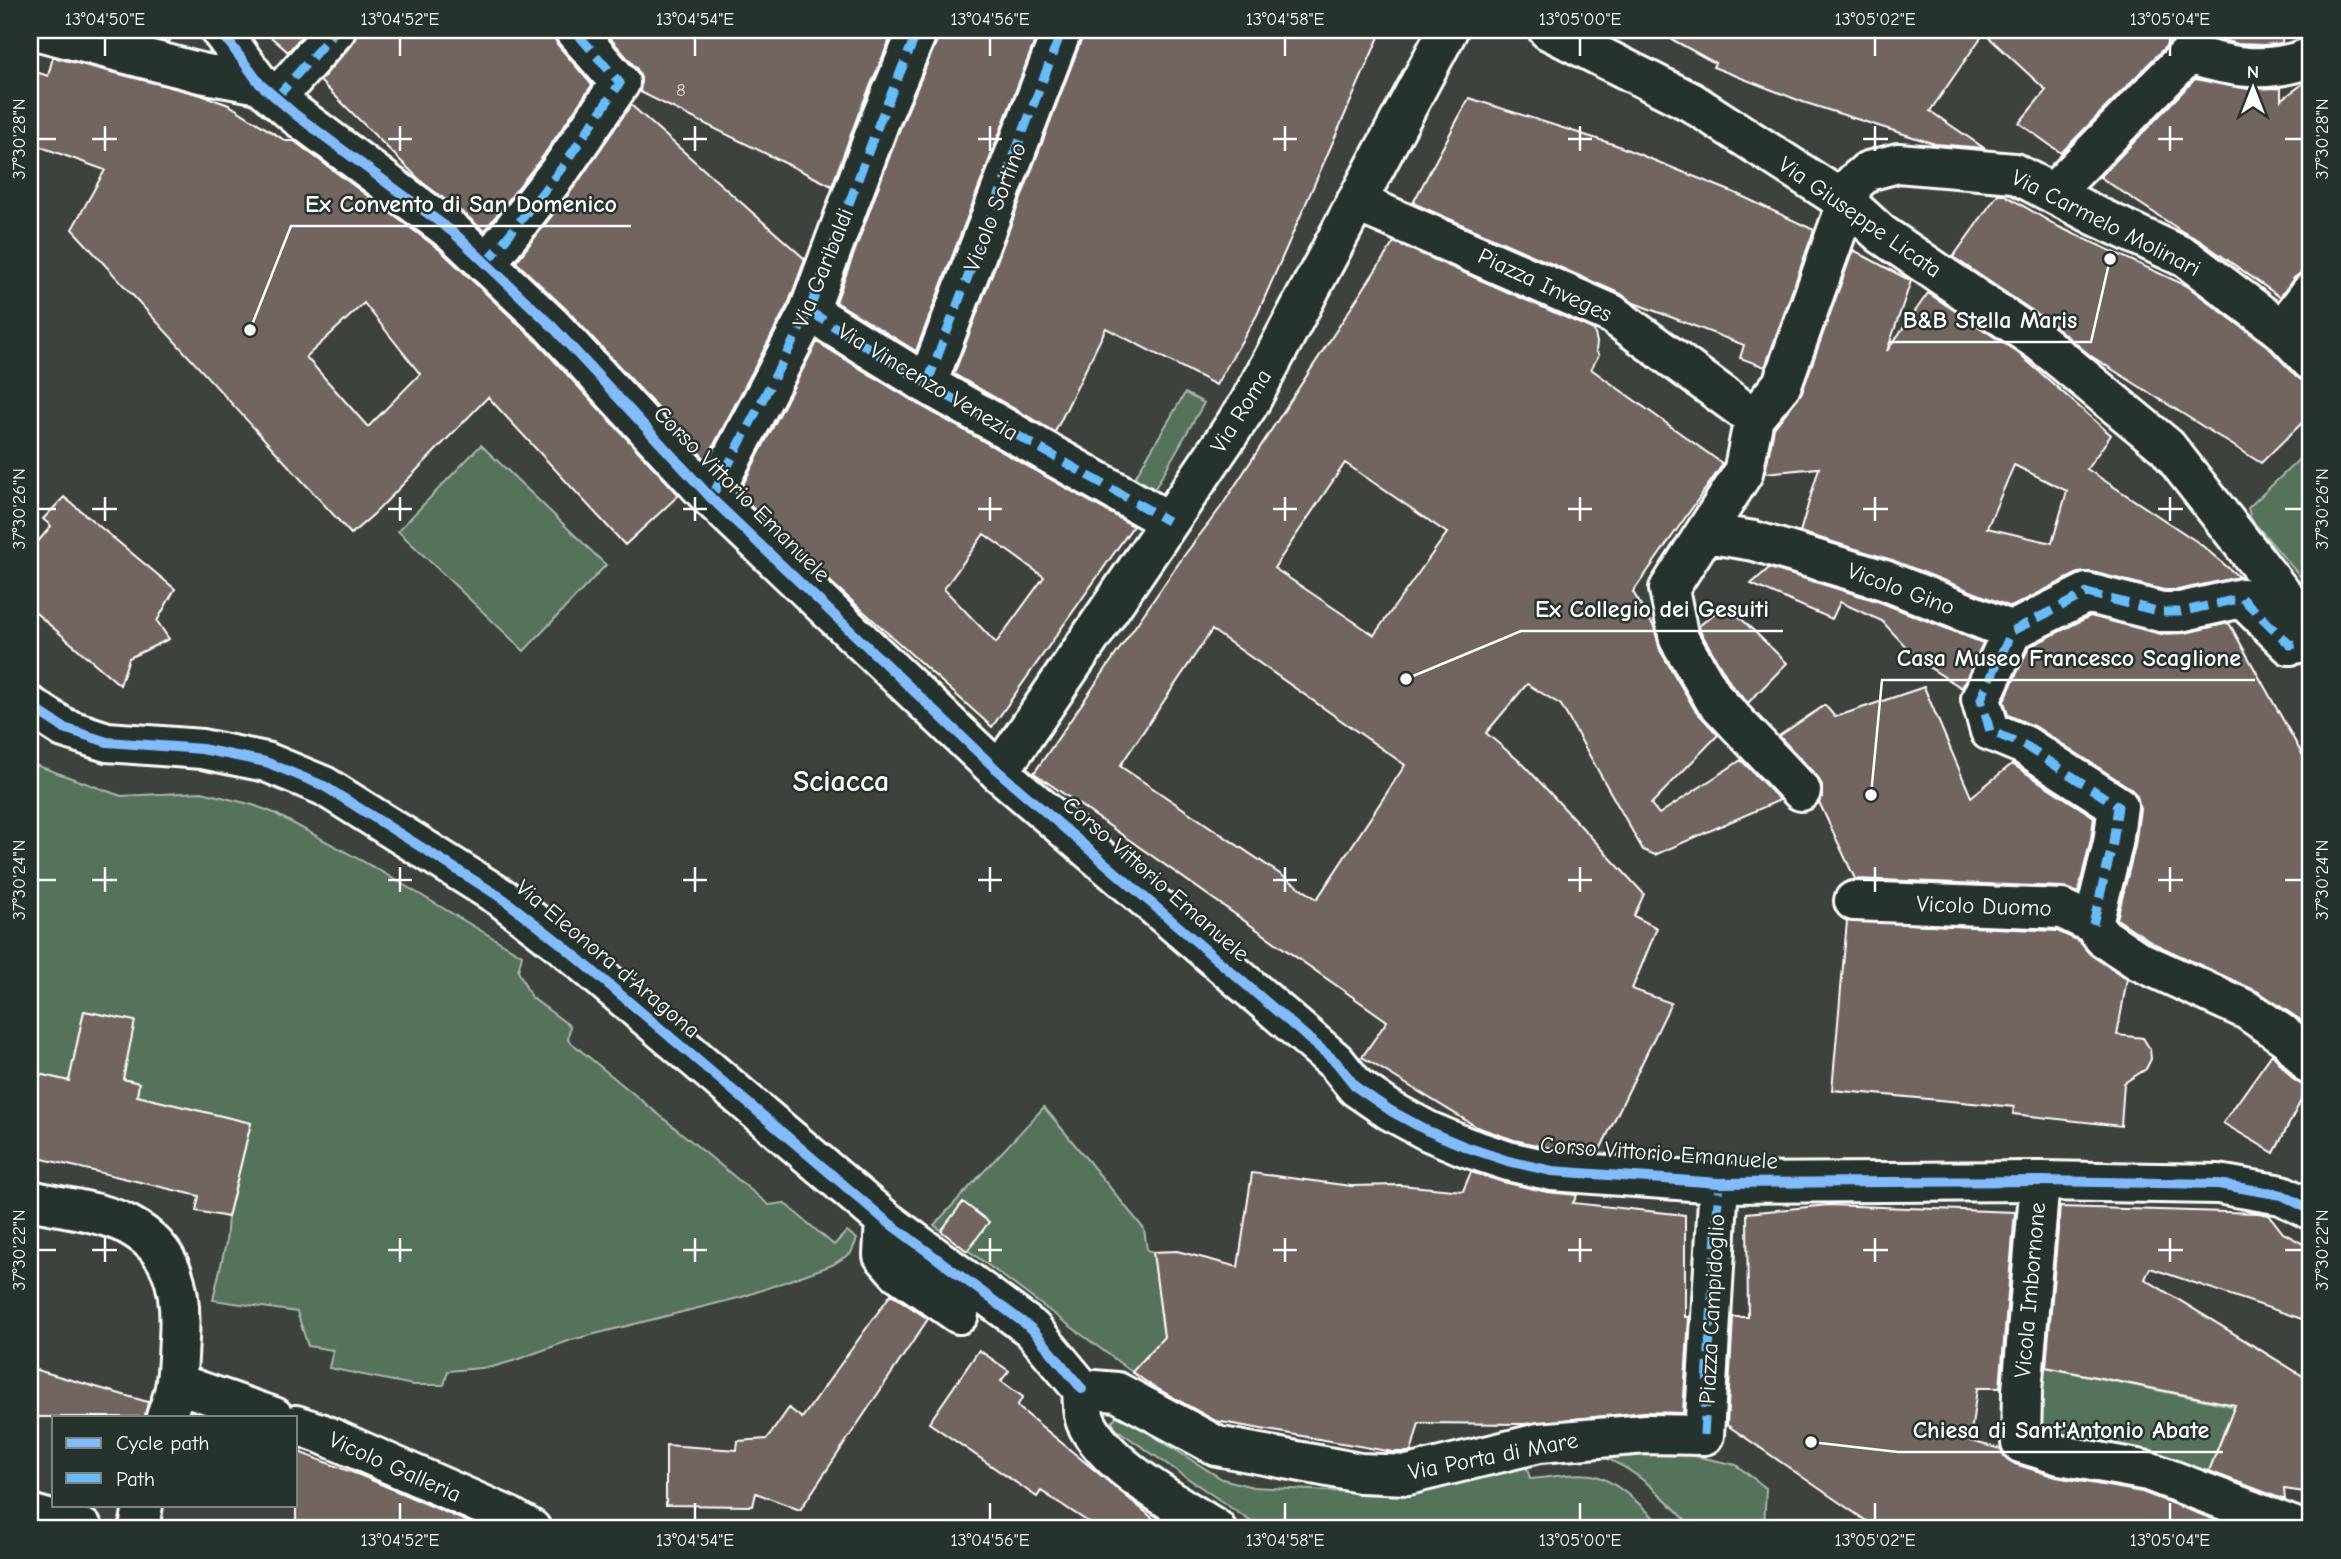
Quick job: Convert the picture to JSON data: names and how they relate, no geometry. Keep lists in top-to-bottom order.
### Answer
{
  "streets": {
    "street": [
      "Vicolo Sortino",
      "Via Giuseppe Licata",
      "Via Carmelo Molinari",
      "Via Garibaldi",
      "Piazza Inveges",
      "Via Vincenzo Venezia",
      "Via Roma",
      "Corso Vittorio Emanuele",
      "Vicolo Gino",
      "Vicolo Duomo",
      "Via Eleonora d'Aragona",
      "Vicola Imbornone",
      "Piazza Campidoglio",
      "Via Porta di Mare",
      "Vicolo Galleria"
    ]
  },
  "crossings": [
    ["Vicolo Sortino", "Via Vincenzo Venezia"],
    ["Via Giuseppe Licata", "Via Carmelo Molinari"],
    ["Via Carmelo Molinari", "Piazza Inveges"],
    ["Via Garibaldi", "Via Vincenzo Venezia"],
    ["Via Garibaldi", "Corso Vittorio Emanuele"],
    ["Piazza Inveges", "Via Roma"],
    ["Via Vincenzo Venezia", "Via Roma"],
    ["Via Roma", "Corso Vittorio Emanuele"],
    ["Corso Vittorio Emanuele", "Vicola Imbornone"],
    ["Corso Vittorio Emanuele", "Piazza Campidoglio"],
    ["Via Eleonora d'Aragona", "Via Porta di Mare"],
    ["Piazza Campidoglio", "Via Porta di Mare"]
  ],
  "districts": ["Sciacca"],
  "places": [
    "B&B Stella Maris",
    "Ex Convento di San Domenico",
    "Ex Collegio dei Gesuiti",
    "Casa Museo Francesco Scaglione",
    "Chiesa di Sant'Antonio Abate"
  ],
  "house_numbers": ["8"],
  "legend": ["Cycle path", "Path"],
  "north": "top",
  "coordinates": [
    "13°04'50\"E",
    "13°04'52\"E",
    "13°04'54\"E",
    "13°04'56\"E",
    "13°04'58\"E",
    "13°05'00\"E",
    "13°05'02\"E",
    "13°05'04\"E",
    "37°30'28\"N",
    "37°30'26\"N",
    "37°30'24\"N",
    "37°30'22\"N"
  ]
}
